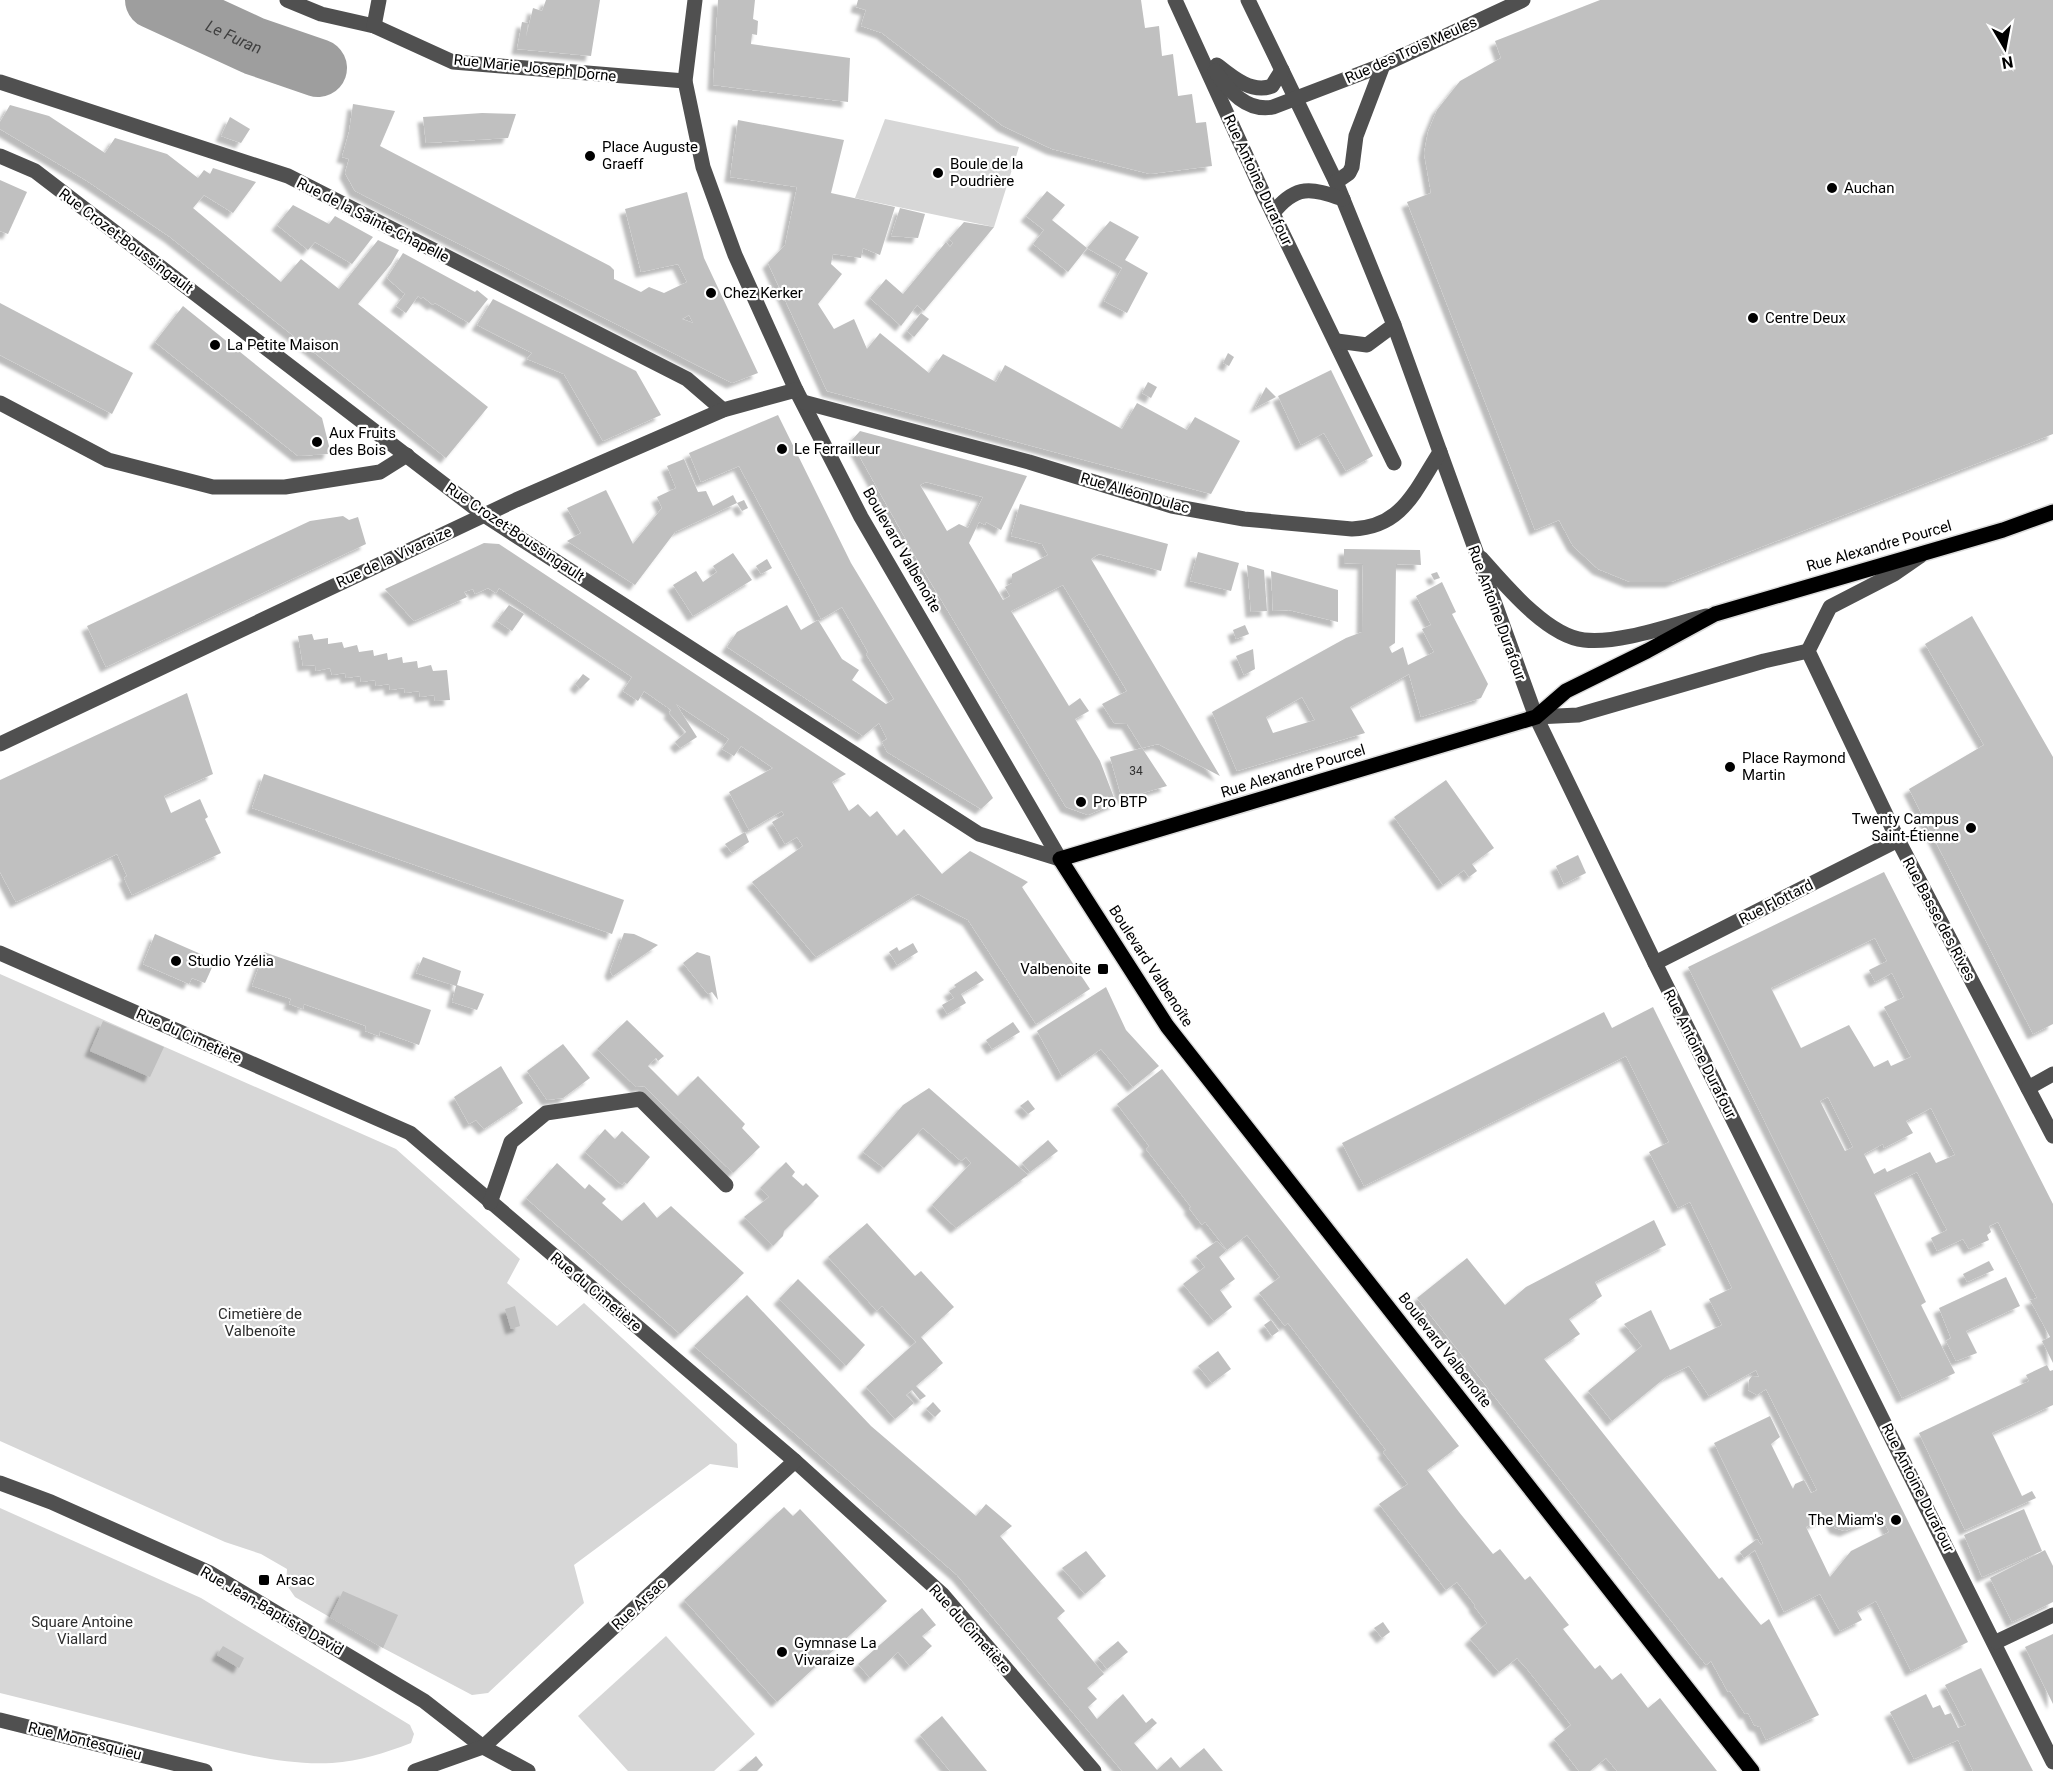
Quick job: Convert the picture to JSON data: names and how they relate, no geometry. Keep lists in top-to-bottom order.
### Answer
{
  "streets": {
    "main road": ["Rue Alexandre Pourcel", "Boulevard Valbenoîte"],
    "street": [
      "Rue des Trois Meules",
      "Rue Marie Joseph Dorne",
      "Rue Antoine Durafour",
      "Rue de la Sainte-Chapelle",
      "Rue Crozet-Boussingault",
      "Rue Alléon Dulac",
      "Rue de la Vivaraize",
      "Rue Flottard",
      "Rue Basse des Rives",
      "Rue du Cimetière",
      "Rue Arsac",
      "Rue Jean-Baptiste David",
      "Rue Montesquieu"
    ]
  },
  "crossings": [
    ["Rue des Trois Meules", "Rue Antoine Durafour"],
    ["Rue Marie Joseph Dorne", "Boulevard Valbenoîte"],
    ["Rue Antoine Durafour", "Rue Alléon Dulac"],
    ["Rue Antoine Durafour", "Rue Alexandre Pourcel"],
    ["Rue Antoine Durafour", "Rue Flottard"],
    ["Rue de la Sainte-Chapelle", "Rue de la Vivaraize"],
    ["Rue Crozet-Boussingault", "Rue Alexandre Pourcel"],
    ["Rue Crozet-Boussingault", "Boulevard Valbenoîte"],
    ["Rue Crozet-Boussingault", "Rue de la Vivaraize"],
    ["Rue Alléon Dulac", "Boulevard Valbenoîte"],
    ["Rue Alléon Dulac", "Rue de la Vivaraize"],
    ["Rue Alexandre Pourcel", "Boulevard Valbenoîte"],
    ["Rue Alexandre Pourcel", "Rue Basse des Rives"],
    ["Boulevard Valbenoîte", "Rue de la Vivaraize"],
    ["Rue Flottard", "Rue Basse des Rives"],
    ["Rue du Cimetière", "Rue Arsac"],
    ["Rue Arsac", "Rue Jean-Baptiste David"]
  ],
  "water": ["Le Furan"],
  "parks": ["Cimetière de Valbenoîte", "Square Antoine Viallard"],
  "places": {
    "other": [
      "Place Auguste Graeff",
      "Boule de la Poudrière",
      "Auchan",
      "Chez Kerker",
      "Centre Deux",
      "La Petite Maison",
      "Aux Fruits des Bois",
      "Le Ferrailleur",
      "Place Raymond Martin",
      "Pro BTP",
      "Twenty Campus Saint-Étienne",
      "Studio Yzélia",
      "The Miam's",
      "Gymnase La Vivaraize"
    ],
    "transit": ["Valbenoite", "Arsac"]
  },
  "house_numbers": ["34"],
  "north": "bottom"
}
